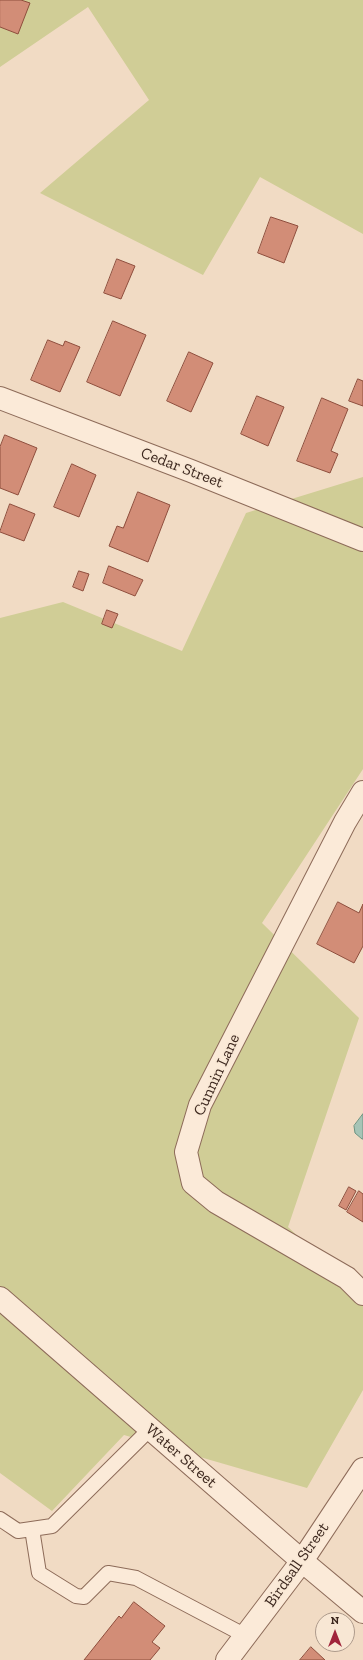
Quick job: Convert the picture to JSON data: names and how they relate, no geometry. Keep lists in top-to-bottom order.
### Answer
{
  "streets": {
    "street": [
      "Cedar Street",
      "Cunnin Lane",
      "Water Street",
      "Birdsall Street"
    ]
  },
  "crossings": [
    ["Water Street", "Birdsall Street"]
  ],
  "north": "top"
}
